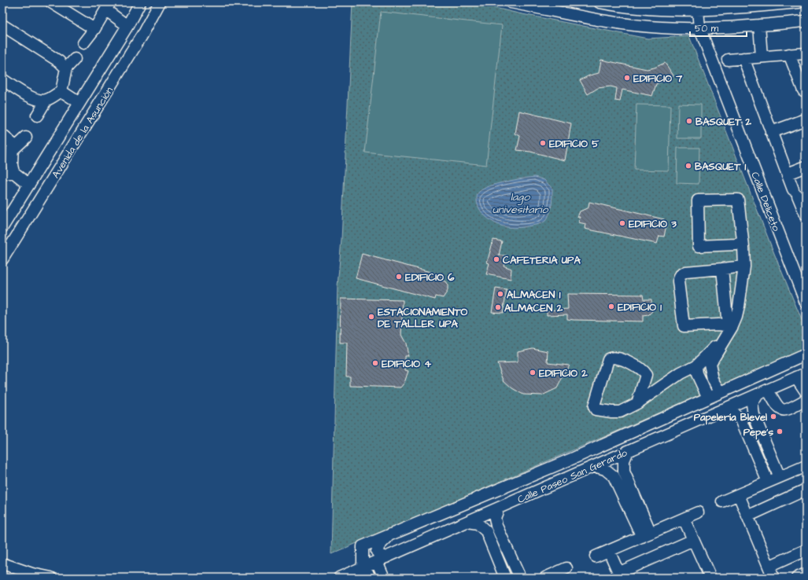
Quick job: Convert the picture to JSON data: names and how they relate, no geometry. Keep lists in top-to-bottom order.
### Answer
{
  "streets": {
    "street": ["Avenida de la Asunción", "Calle Deliceto", "Calle Paseo San Gerardo"]
  },
  "water": ["lago univesitario"],
  "places": [
    "EDIFICIO 7",
    "BASQUET 2",
    "EDIFICIO 5",
    "BASQUET 1",
    "EDIFICIO 3",
    "CAFETERIA UPA",
    "EDIFICIO 6",
    "ALMACEN 1",
    "EDIFICIO 1",
    "ALMACEN 2",
    "ESTACIONAMIENTO DE TALLER UPA",
    "EDIFICIO 4",
    "EDIFICIO 2",
    "Papelería Blevel",
    "Pepe's"
  ],
  "scale_bar": "50 m"
}
